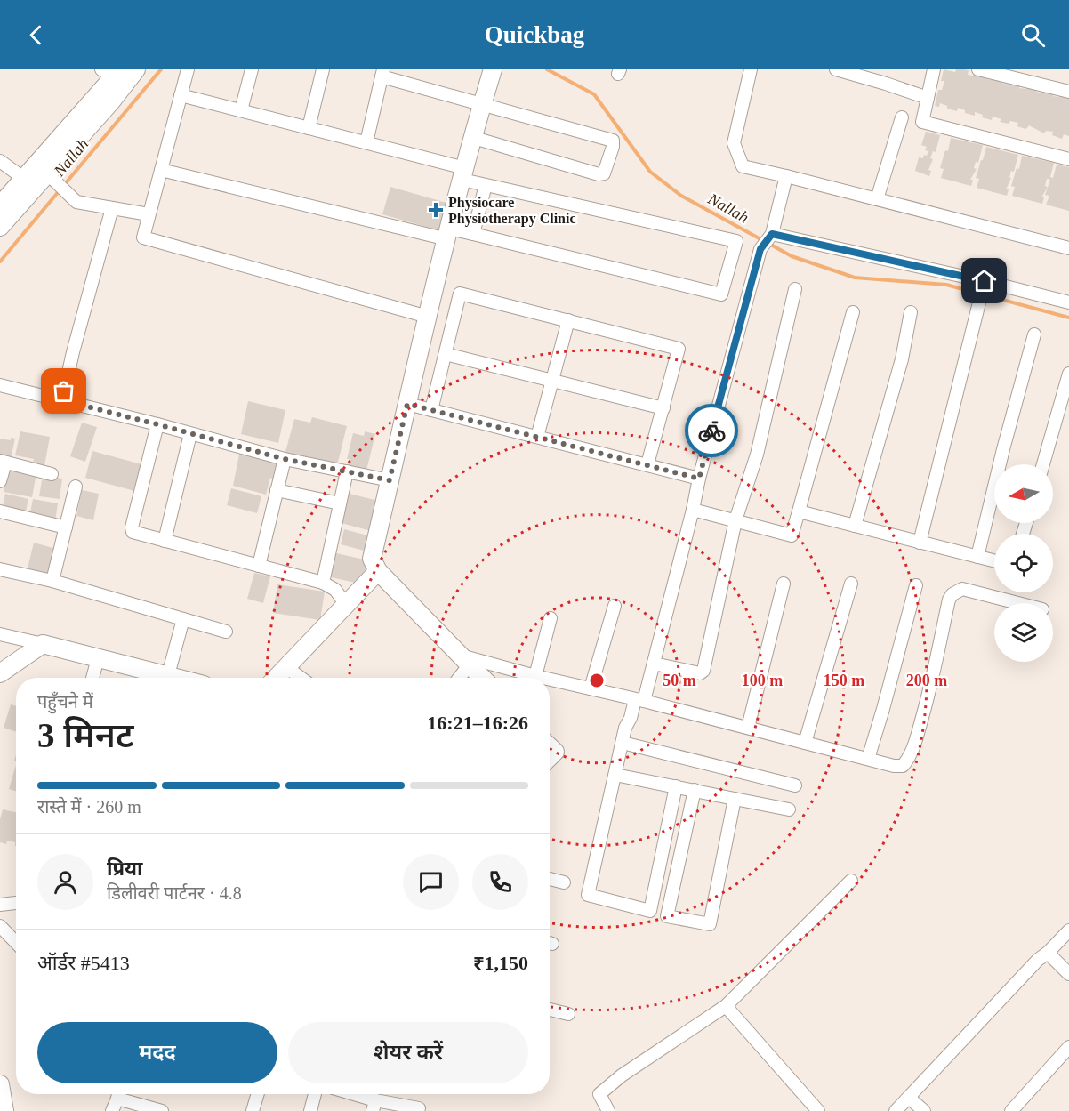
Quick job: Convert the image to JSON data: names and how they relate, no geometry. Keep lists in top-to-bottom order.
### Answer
{
  "water": ["Nallah"],
  "places": {
    "health": ["Physiocare Physiotherapy Clinic"]
  },
  "north": "left",
  "page": {
    "header": "Quickbag",
    "heading": ["3 मिनट", "पहुँचने में", "16:21–16:26"],
    "panel": [
      "प्रिया",
      "डिलीवरी पार्टनर · 4.8",
      "ऑर्डर #5413",
      "₹1,150"
    ],
    "bar": "रास्ते में · 260 m",
    "buttons": ["मदद", "शेयर करें"]
  },
  "rings": [
    "50 m",
    "100 m",
    "150 m",
    "200 m"
  ]
}
